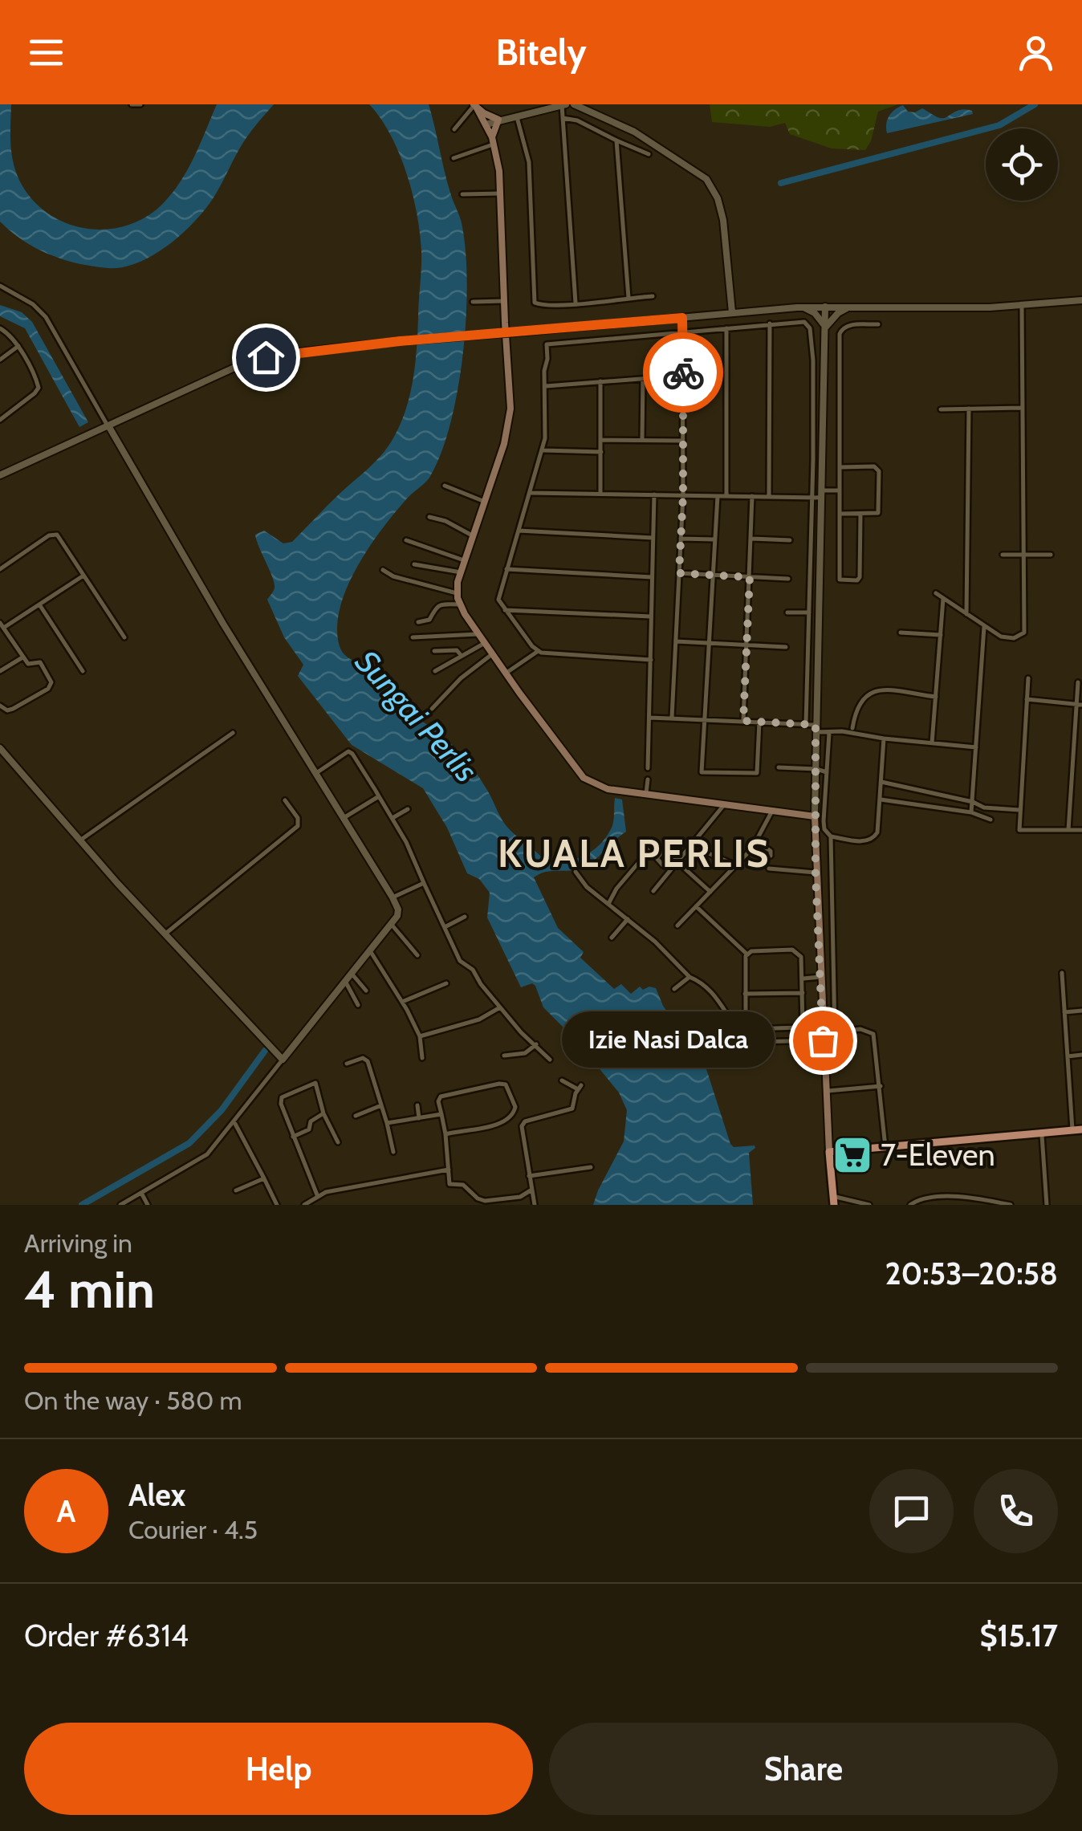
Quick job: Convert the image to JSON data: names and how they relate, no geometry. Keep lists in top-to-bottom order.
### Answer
{
  "districts": ["KUALA PERLIS"],
  "water": ["Sungai Perlis"],
  "places": {
    "other": ["Izie Nasi Dalca"],
    "supermarket": ["7-Eleven"]
  },
  "page": {
    "header": "Bitely",
    "bubble": "Izie Nasi Dalca",
    "heading": ["4 min", "Arriving in", "20:53–20:58"],
    "panel": [
      "Alex",
      "Courier · 4.5",
      "Order #6314",
      "$15.17"
    ],
    "bar": "On the way · 580 m",
    "round": "A",
    "buttons": ["Help", "Share"]
  }
}
